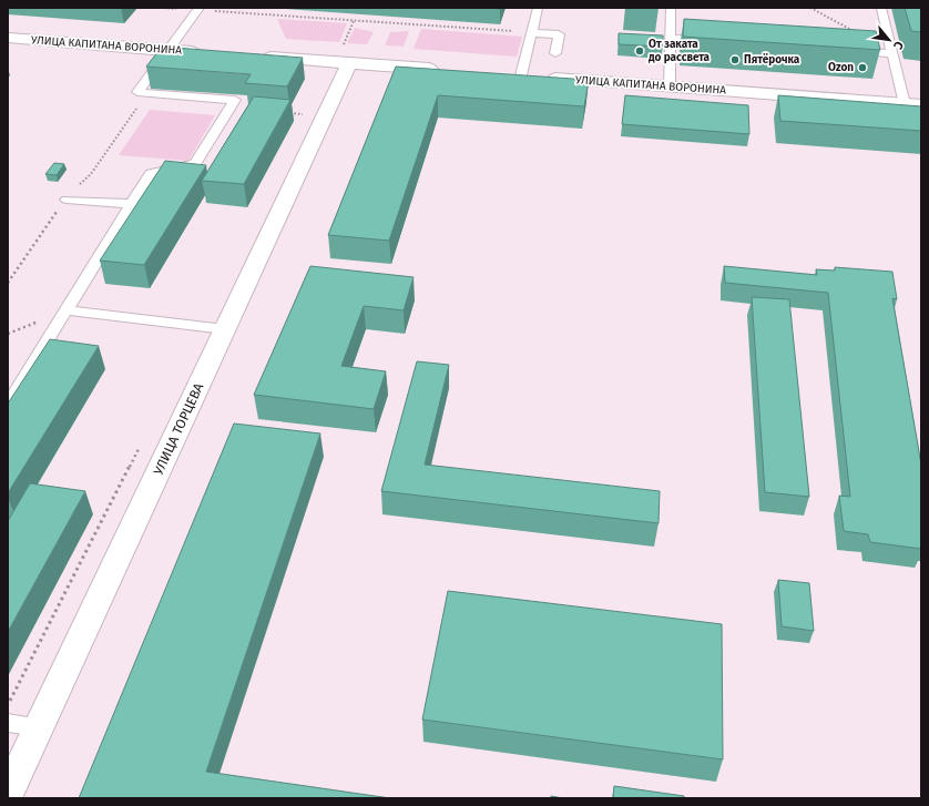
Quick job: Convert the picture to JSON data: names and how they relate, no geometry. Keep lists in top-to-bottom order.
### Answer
{
  "streets": {
    "street": ["УЛИЦА КАПИТАНА ВОРОНИНА", "УЛИЦА ТОРЦЕВА"]
  },
  "places": ["От заката до рассвета", "Пятёрочка", "Ozon"],
  "north": "bottom right"
}
